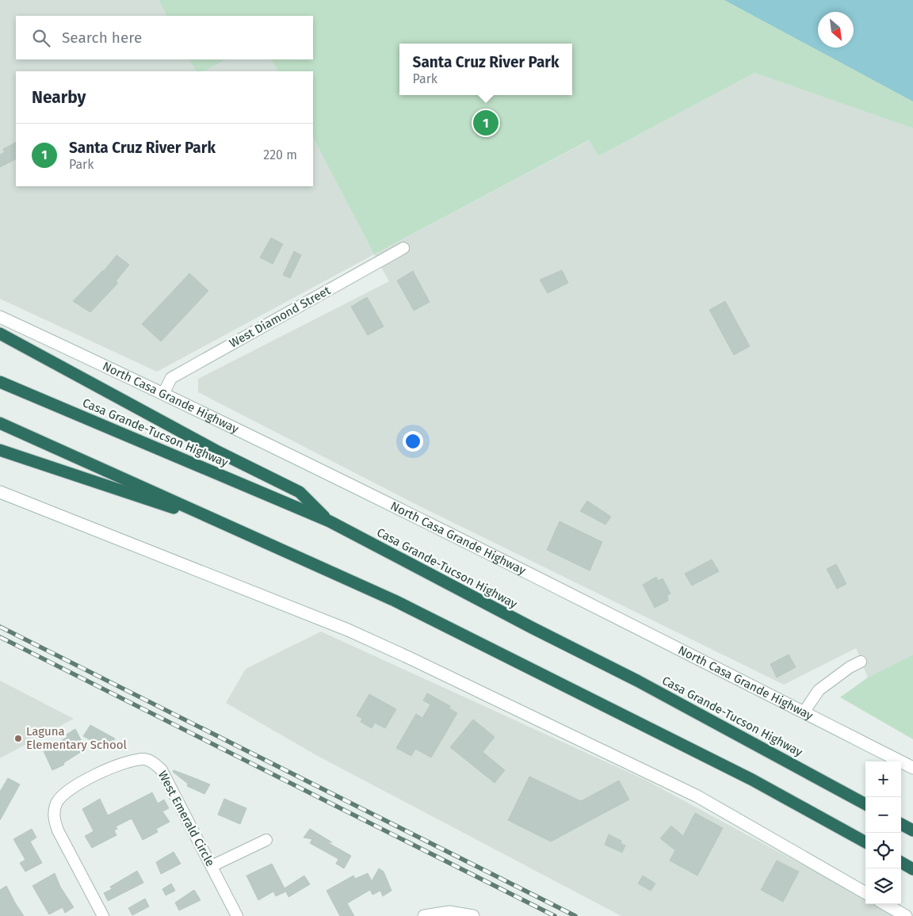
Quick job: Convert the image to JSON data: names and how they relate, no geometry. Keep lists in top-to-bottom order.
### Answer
{
  "streets": {
    "highway": ["Casa Grande-Tucson Highway"],
    "main road": ["North Casa Grande Highway"],
    "street": ["West Diamond Street", "West Emerald Circle"]
  },
  "crossings": [
    ["West Diamond Street", "North Casa Grande Highway"]
  ],
  "places": ["Laguna Elementary School"],
  "north": "bottom right",
  "page": {
    "search": "Search here",
    "popup": ["Santa Cruz River Park", "Park"],
    "heading": "Nearby",
    "pins": "1",
    "list": [
      {
        "mark": "1",
        "name": "Santa Cruz River Park",
        "note": "Park",
        "value": "220 m"
      }
    ],
    "map_buttons": ["+", "−"]
  }
}
